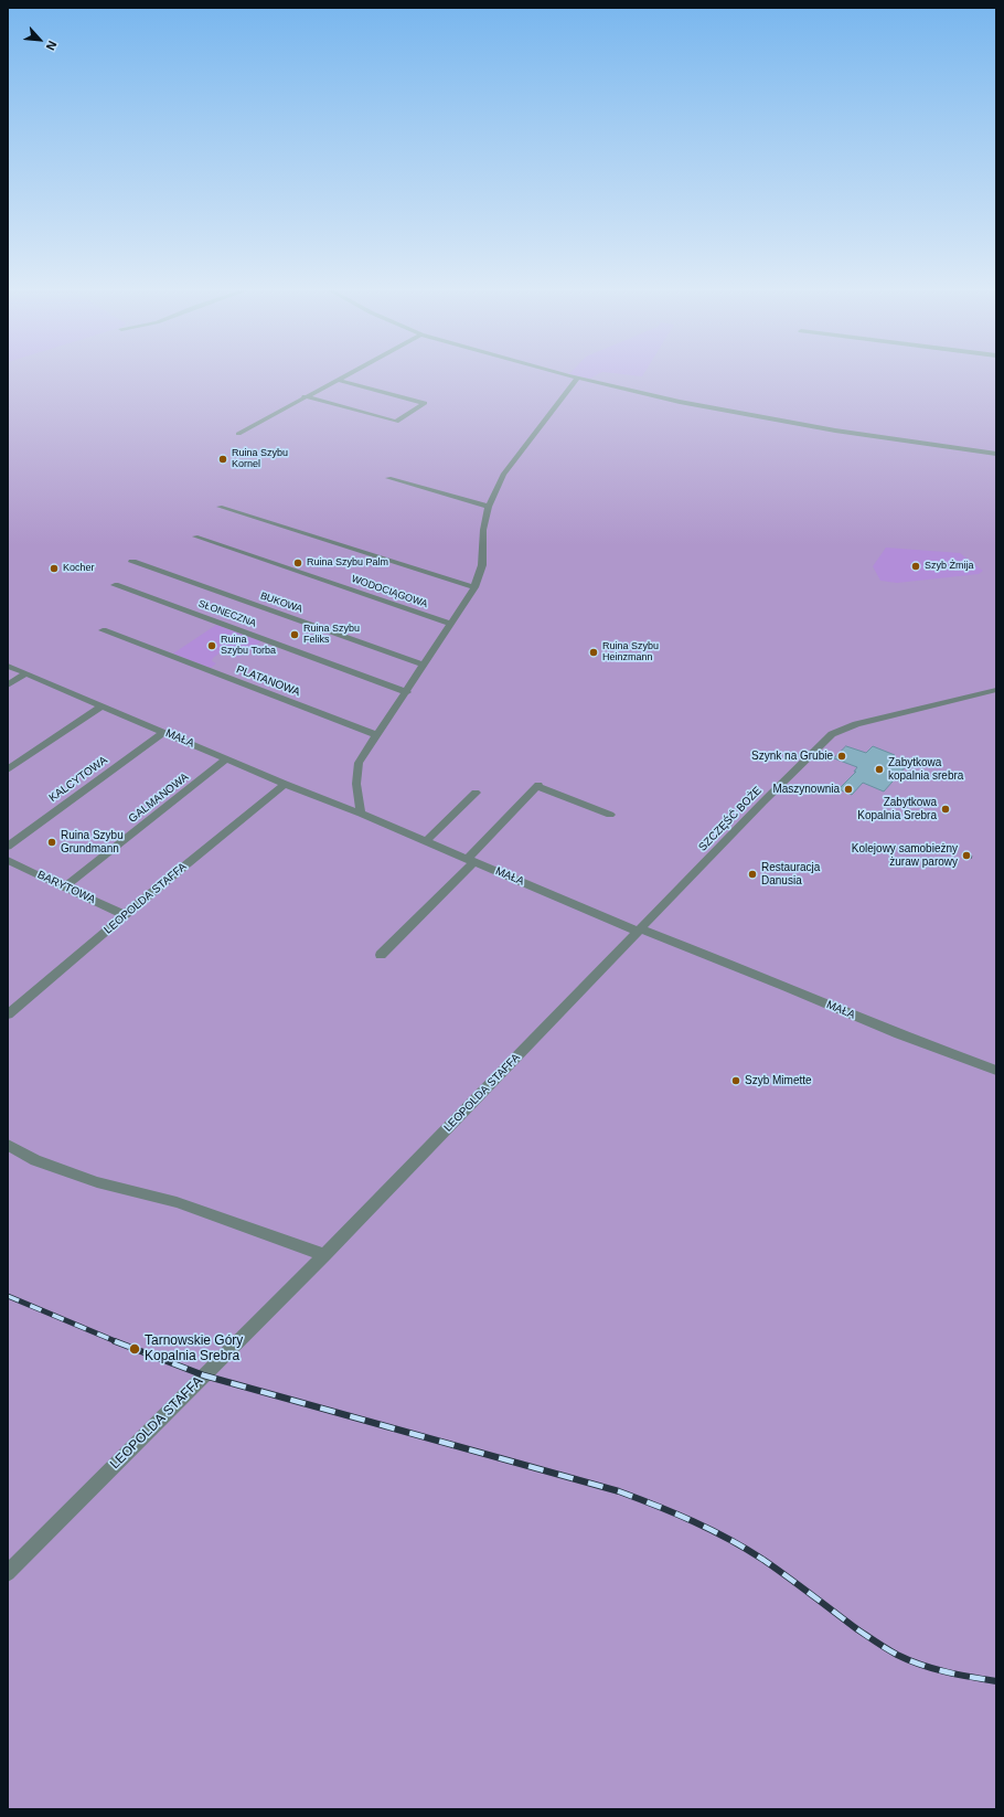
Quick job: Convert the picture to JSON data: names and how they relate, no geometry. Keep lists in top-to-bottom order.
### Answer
{
  "streets": {
    "street": [
      "WODOCIĄGOWA",
      "BUKOWA",
      "SŁONECZNA",
      "PLATANOWA",
      "MAŁA",
      "KALCYTOWA",
      "GALMANOWA",
      "SZCZĘŚĆ BOŻE",
      "BARYTOWA",
      "LEOPOLDA STAFFA"
    ]
  },
  "crossings": [
    ["MAŁA", "KALCYTOWA"],
    ["MAŁA", "GALMANOWA"],
    ["MAŁA", "SZCZĘŚĆ BOŻE"],
    ["MAŁA", "LEOPOLDA STAFFA"],
    ["GALMANOWA", "BARYTOWA"],
    ["SZCZĘŚĆ BOŻE", "LEOPOLDA STAFFA"],
    ["BARYTOWA", "LEOPOLDA STAFFA"]
  ],
  "places": [
    "Ruina Szybu Kornel",
    "Ruina Szybu Palm",
    "Szyb Żmija",
    "Kocher",
    "Ruina Szybu Feliks",
    "Ruina Szybu Torba",
    "Ruina Szybu Heinzmann",
    "Szynk na Grubie",
    "Zabytkowa kopalnia srebra",
    "Maszynownia",
    "Zabytkowa Kopalnia Srebra",
    "Ruina Szybu Grundmann",
    "Kolejowy samobieżny żuraw parowy",
    "Restauracja Danusia",
    "Szyb Mimette",
    "Tarnowskie Góry Kopalnia Srebra"
  ],
  "north": "bottom right"
}
